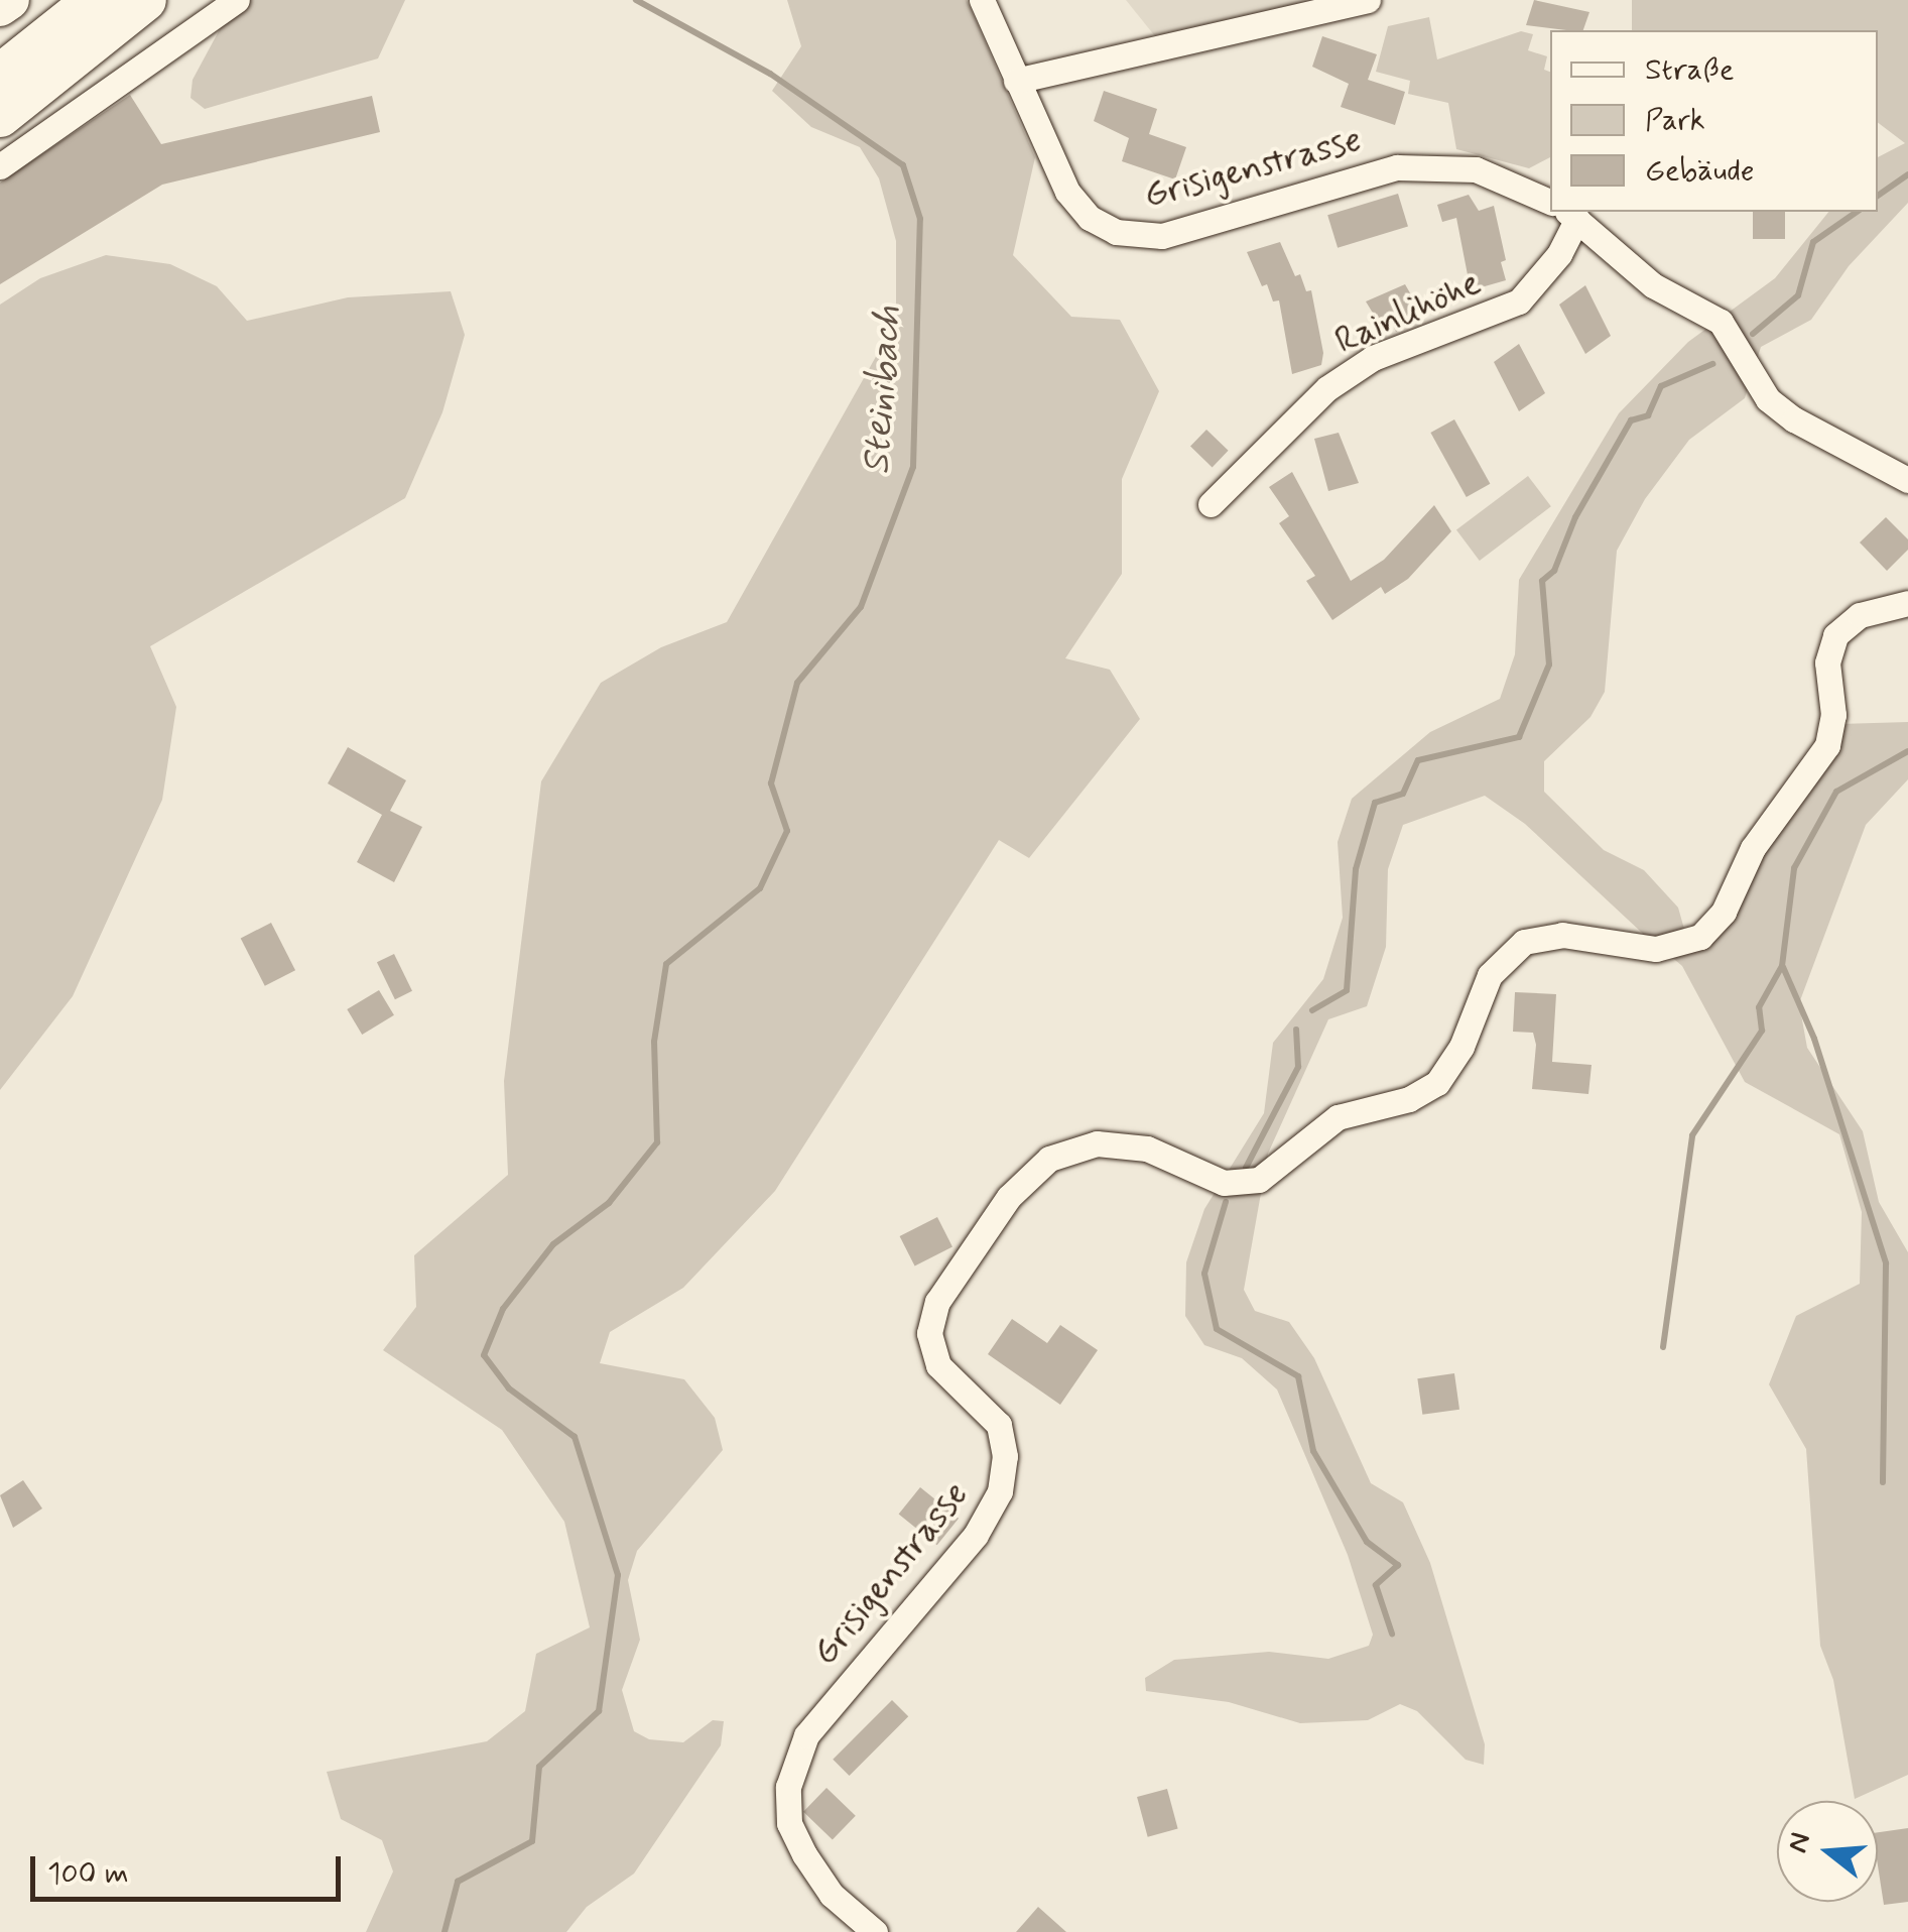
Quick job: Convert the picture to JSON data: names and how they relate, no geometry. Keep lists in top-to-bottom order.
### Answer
{
  "streets": {
    "street": ["Grisigenstrasse", "Rainlihöhe"]
  },
  "water": ["Steinibach"],
  "legend": ["Straße", "Park", "Gebäude"],
  "scale_bar": "100 m",
  "north": "left"
}
